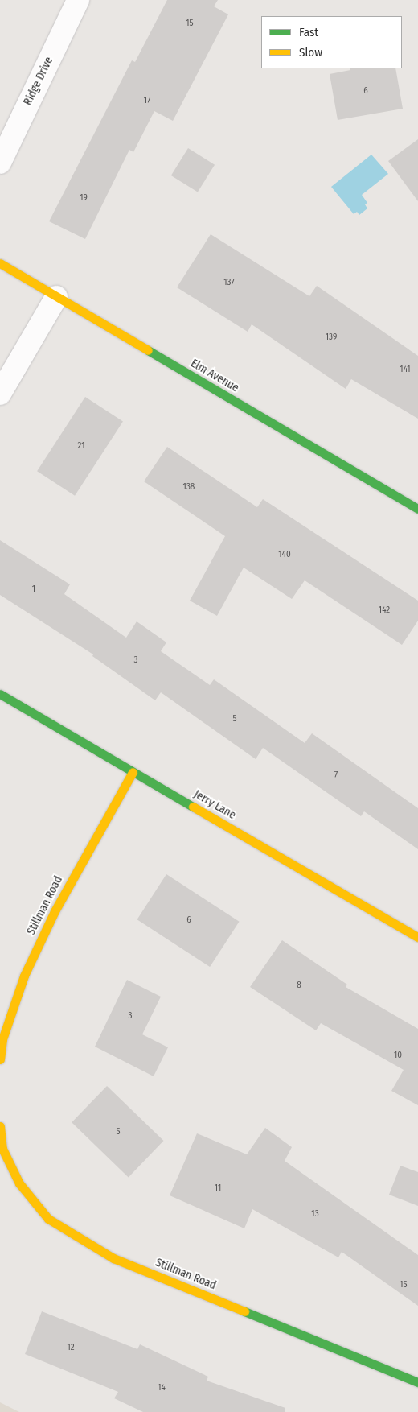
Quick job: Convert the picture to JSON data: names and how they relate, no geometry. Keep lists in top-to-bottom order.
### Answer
{
  "streets": {
    "street": [
      "Ridge Drive",
      "Elm Avenue",
      "Jerry Lane",
      "Stillman Road"
    ]
  },
  "crossings": [
    ["Jerry Lane", "Stillman Road"]
  ],
  "house_numbers": [
    "15",
    "6",
    "17",
    "19",
    "137",
    "139",
    "141",
    "21",
    "138",
    "140",
    "1",
    "142",
    "3",
    "5",
    "7",
    "6",
    "8",
    "3",
    "10",
    "5",
    "11",
    "13",
    "15",
    "12",
    "14"
  ],
  "legend": ["Fast", "Slow"]
}
